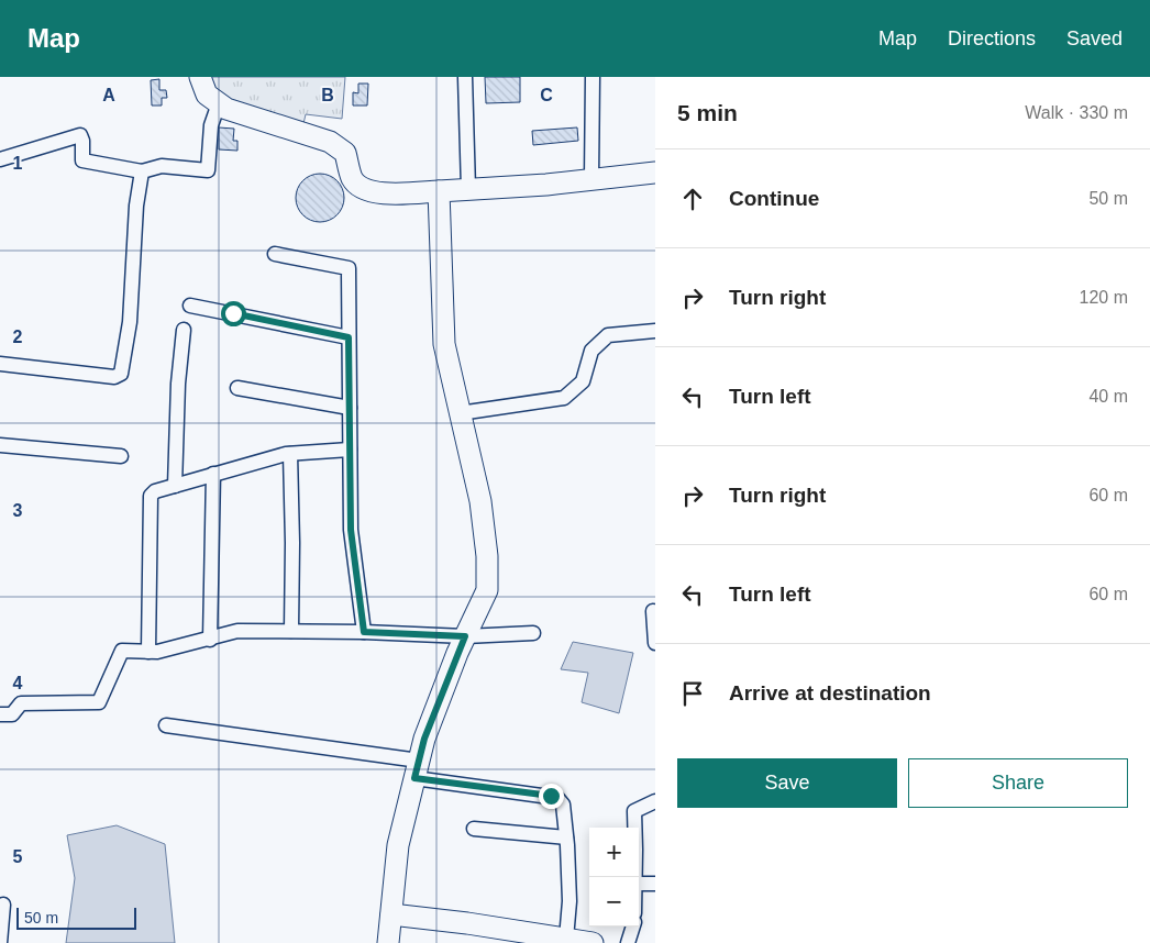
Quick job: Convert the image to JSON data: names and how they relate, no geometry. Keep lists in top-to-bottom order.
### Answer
{
  "scale_bar": "50 m",
  "page": {
    "header": "Map",
    "nav": ["Map", "Directions", "Saved"],
    "heading": ["5 min", "Walk · 330 m"],
    "list": [
      ["Continue", "50 m"],
      ["Turn right", "120 m"],
      ["Turn left", "40 m"],
      ["Turn right", "60 m"],
      ["Turn left", "60 m"],
      "Arrive at destination"
    ],
    "buttons": ["Save", "Share"],
    "map_buttons": ["+", "−"],
    "scale": "50 m"
  },
  "grid": {
    "columns": ["A", "B", "C"],
    "rows": [
      "1",
      "2",
      "3",
      "4",
      "5"
    ]
  }
}
